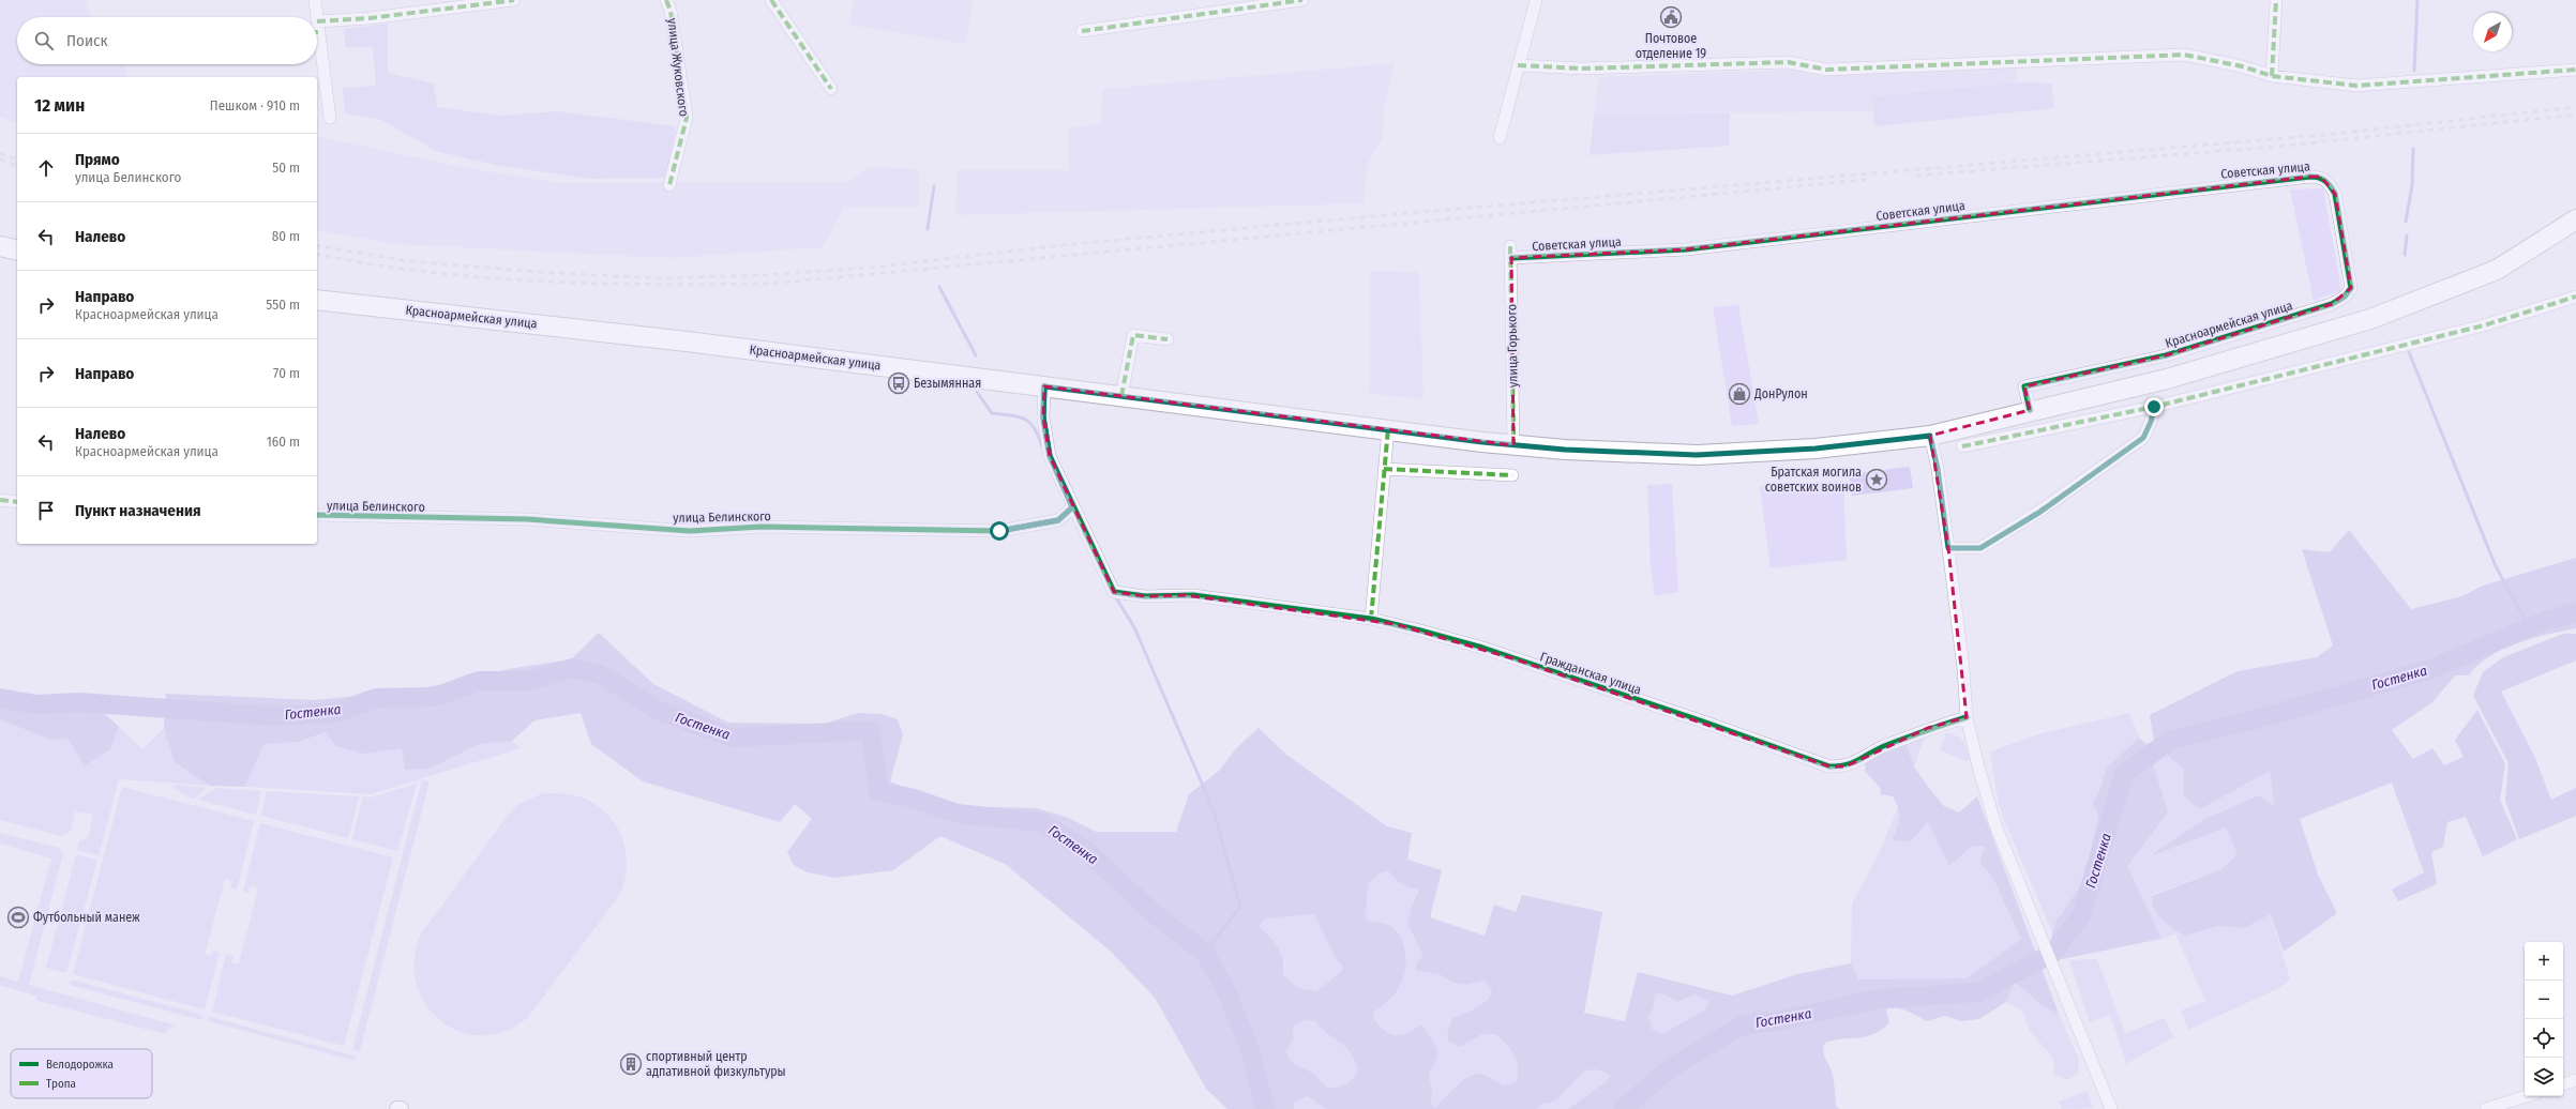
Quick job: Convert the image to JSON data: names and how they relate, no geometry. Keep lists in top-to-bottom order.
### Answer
{
  "streets": {
    "main road": ["Красноармейская улица"],
    "street": [
      "улица Жуковского",
      "Советская улица",
      "улица Горького",
      "улица Белинского",
      "Гражданская улица"
    ]
  },
  "crossings": [
    ["Советская улица", "Красноармейская улица"],
    ["Советская улица", "улица Горького"],
    ["Красноармейская улица", "улица Горького"],
    ["улица Белинского", "Гражданская улица"]
  ],
  "water": ["Гостенка"],
  "places": {
    "public building": ["Почтовое отделение 19"],
    "bus stop": ["Безымянная"],
    "shop": ["ДонРулон"],
    "place": ["Братская могила советских воинов"],
    "sports": ["Футбольный манеж"],
    "building": ["спортивный центр адпативной физкультуры"]
  },
  "legend": ["Велодорожка", "Тропа"],
  "north": "bottom left",
  "page": {
    "search": "Поиск",
    "heading": ["12 мин", "Пешком · 910 m"],
    "list": [
      ["Прямо", "улица Белинского", "50 m"],
      ["Налево", "80 m"],
      ["Направо", "Красноармейская улица", "550 m"],
      ["Направо", "70 m"],
      ["Налево", "Красноармейская улица", "160 m"],
      "Пункт назначения"
    ],
    "map_buttons": ["+", "−"]
  }
}
